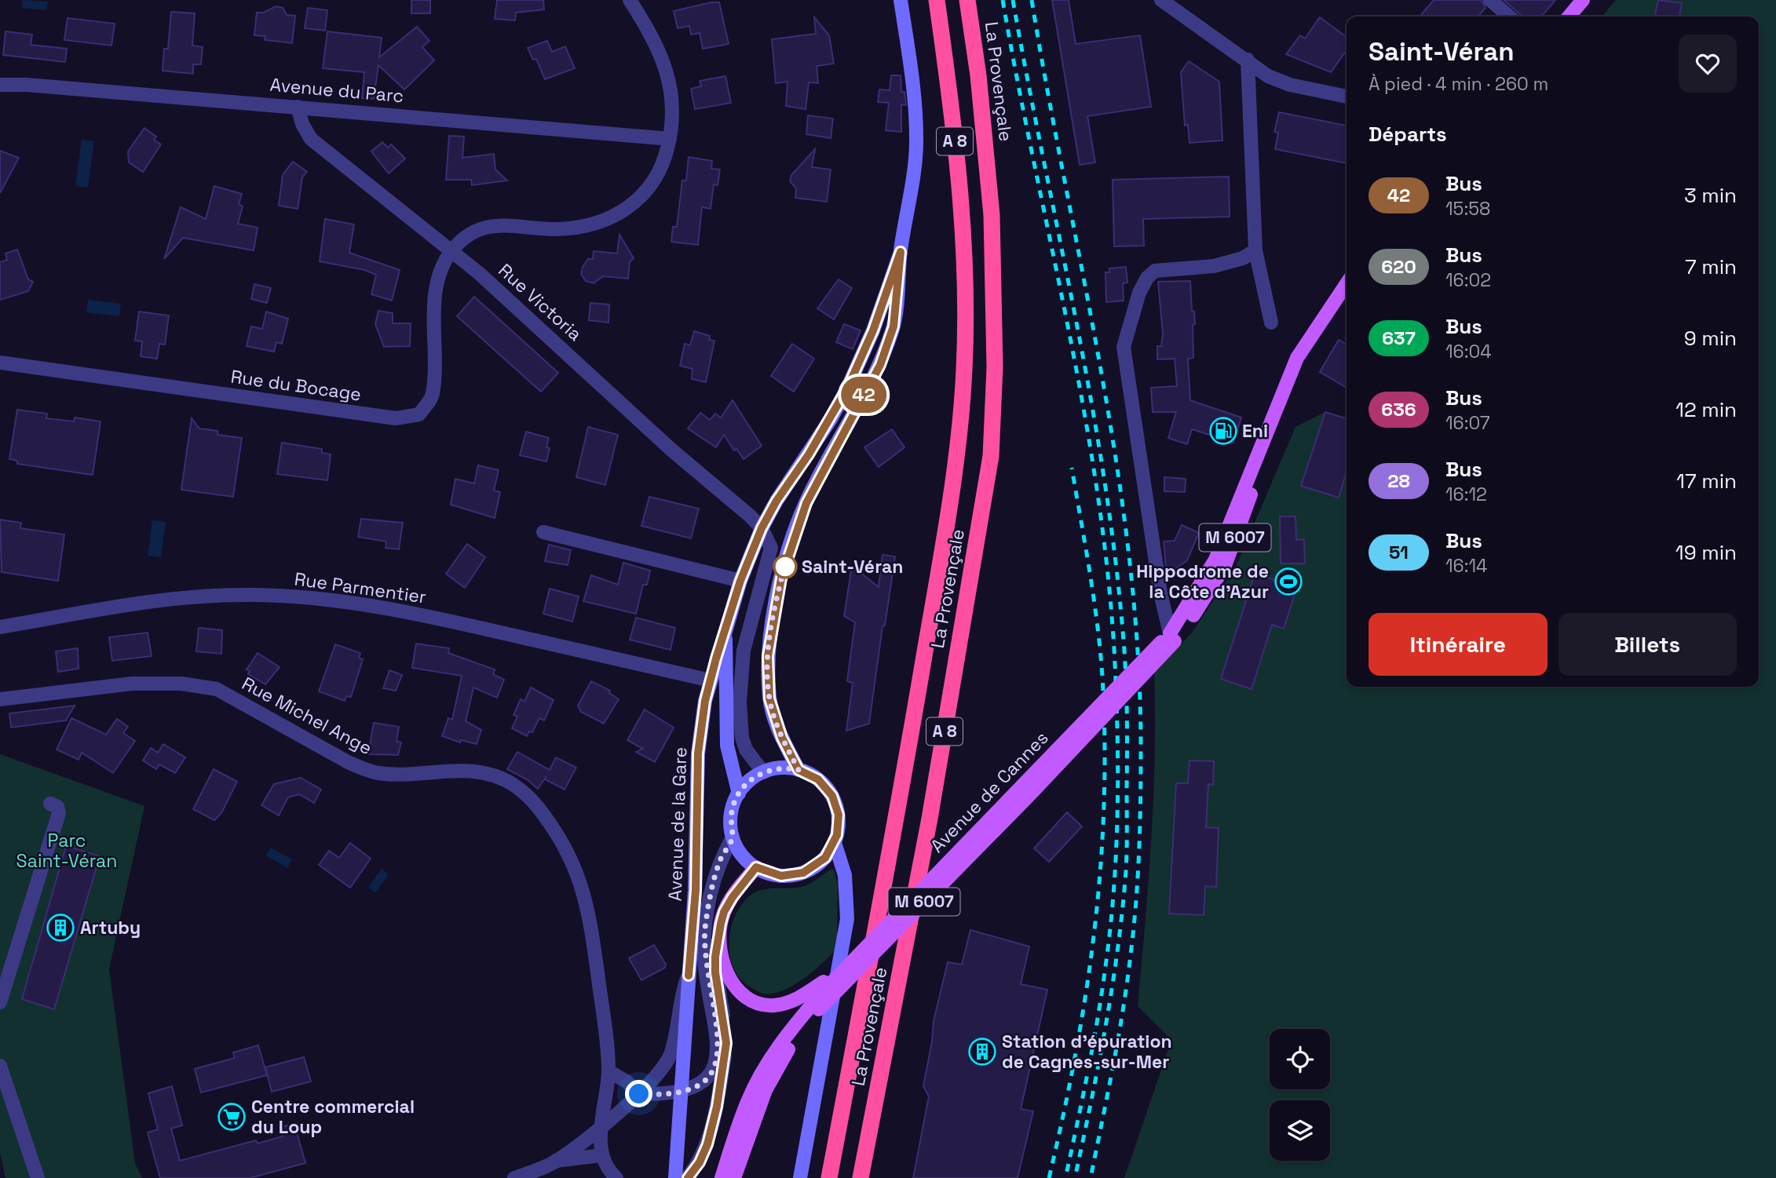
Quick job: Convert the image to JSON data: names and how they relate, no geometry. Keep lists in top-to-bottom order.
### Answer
{
  "streets": {
    "highway": ["La Provençale", "A 8"],
    "main road": ["M 6007", "Avenue de Cannes", "Avenue de la Gare"],
    "street": [
      "Avenue du Parc",
      "Rue Victoria",
      "Rue du Bocage",
      "Rue Parmentier",
      "Rue Michel Ange"
    ]
  },
  "crossings": [
    ["Avenue du Parc", "Rue Victoria"],
    ["Rue Victoria", "Rue du Bocage"],
    ["Rue Victoria", "Avenue de la Gare"],
    ["Rue Parmentier", "Avenue de la Gare"]
  ],
  "parks": ["Parc Saint-Véran"],
  "places": {
    "fuel station": ["Eni"],
    "other": ["Saint-Véran"],
    "sports": ["Hippodrome de la Côte d'Azur"],
    "building": ["Artuby", "Station d’épuration de Cagnes-sur-Mer"],
    "supermarket": ["Centre commercial du Loup"]
  },
  "lines": ["bus line 42"],
  "page": {
    "on_map": "42",
    "heading": [
      ["Saint-Véran", "À pied · 4 min · 260 m"],
      "Départs"
    ],
    "list": [
      {
        "mark": "42",
        "name": "Bus",
        "note": "15:58",
        "value": "3 min"
      },
      {
        "mark": "620",
        "name": "Bus",
        "note": "16:02",
        "value": "7 min"
      },
      {
        "mark": "637",
        "name": "Bus",
        "note": "16:04",
        "value": "9 min"
      },
      {
        "mark": "636",
        "name": "Bus",
        "note": "16:07",
        "value": "12 min"
      },
      {
        "mark": "28",
        "name": "Bus",
        "note": "16:12",
        "value": "17 min"
      },
      {
        "mark": "51",
        "name": "Bus",
        "note": "16:14",
        "value": "19 min"
      }
    ],
    "buttons": ["Itinéraire", "Billets"]
  }
}
